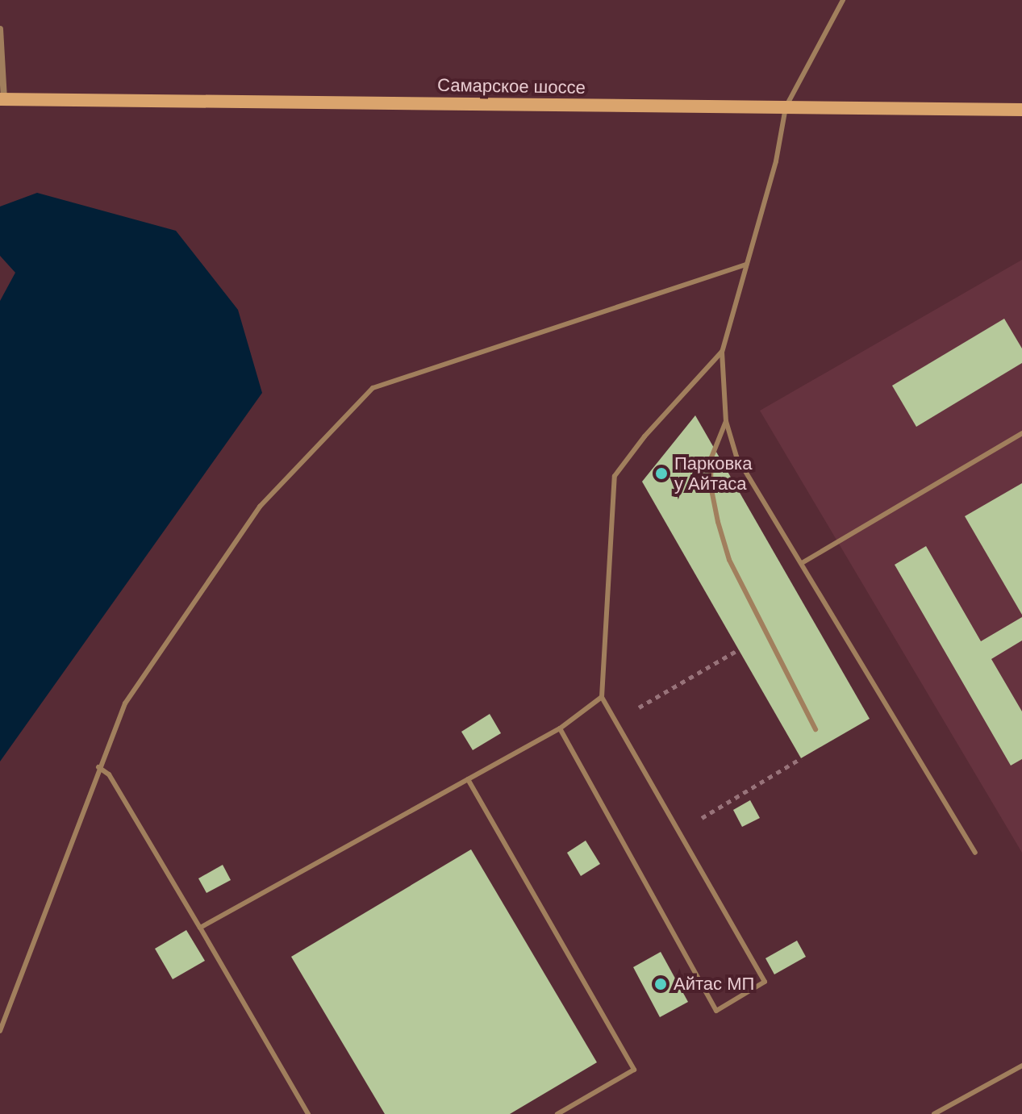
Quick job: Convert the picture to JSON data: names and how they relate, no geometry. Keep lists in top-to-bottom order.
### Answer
{
  "streets": {
    "street": ["Самарское шоссе"]
  },
  "places": ["Парковка у Айтаса", "Айтас МП"]
}
